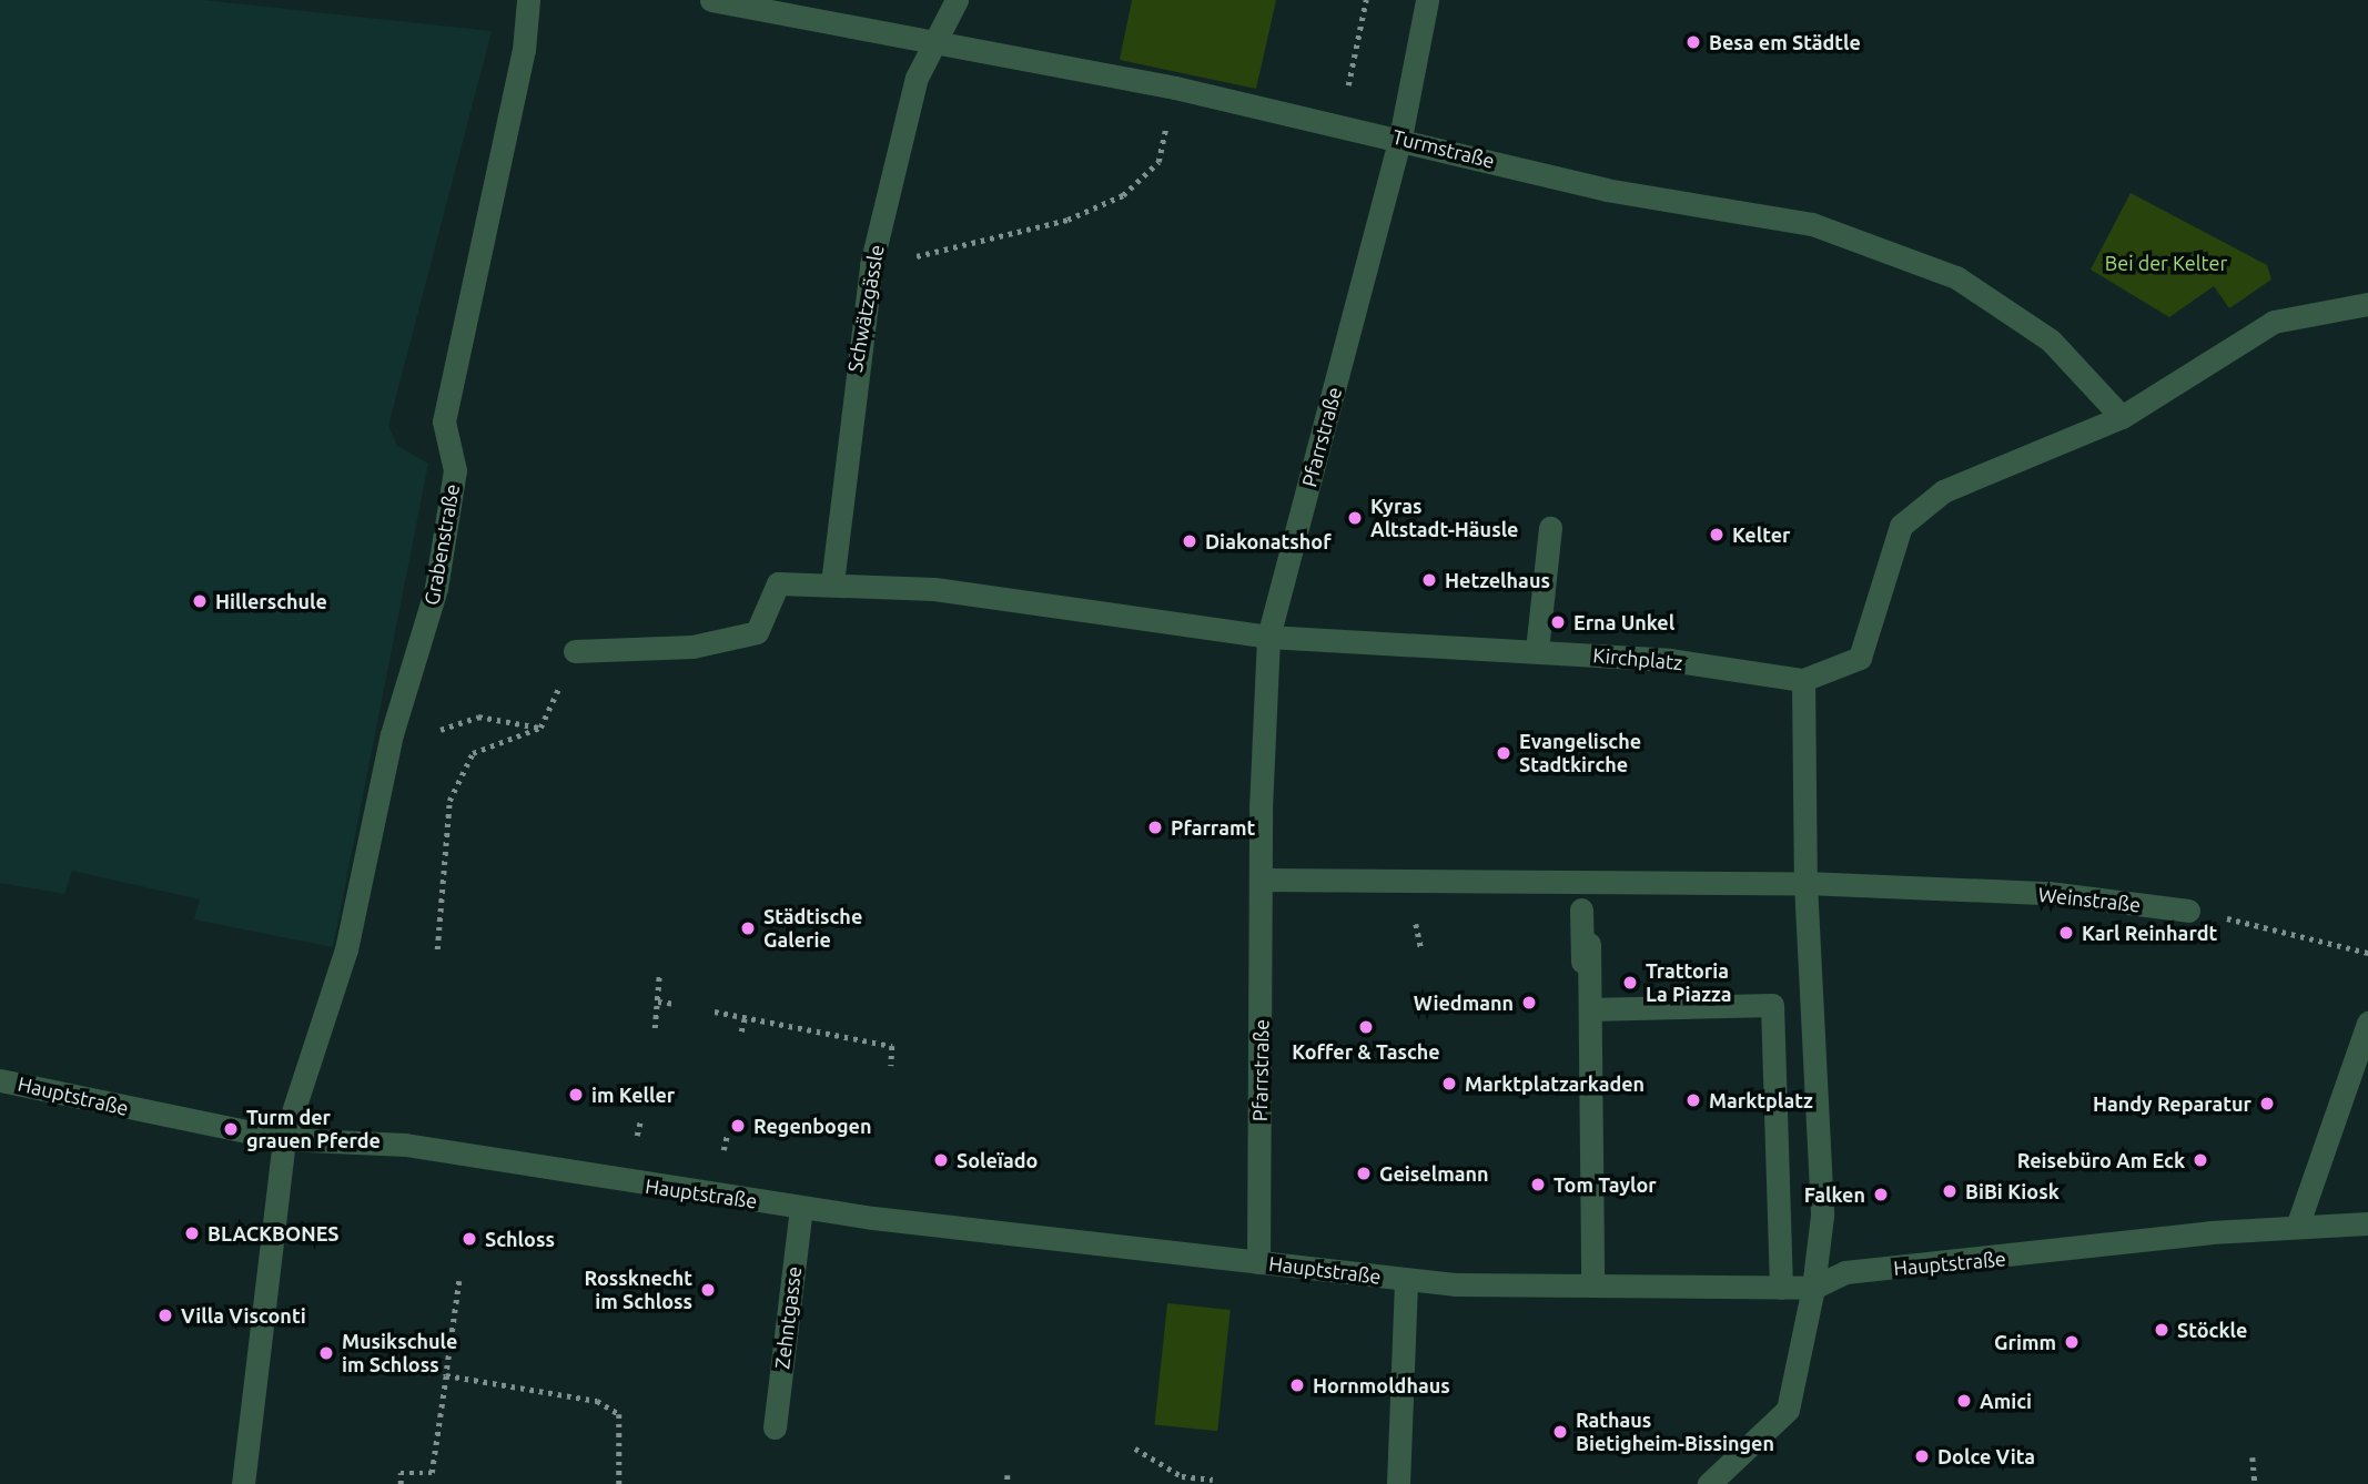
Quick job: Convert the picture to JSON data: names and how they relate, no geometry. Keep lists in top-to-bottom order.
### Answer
{
  "streets": {
    "street": [
      "Turmstraße",
      "Schwätzgässle",
      "Pfarrstraße",
      "Grabenstraße",
      "Kirchplatz",
      "Weinstraße",
      "Hauptstraße",
      "Zehntgasse"
    ]
  },
  "crossings": [
    ["Turmstraße", "Schwätzgässle"],
    ["Turmstraße", "Pfarrstraße"],
    ["Pfarrstraße", "Kirchplatz"],
    ["Pfarrstraße", "Hauptstraße"],
    ["Grabenstraße", "Hauptstraße"],
    ["Hauptstraße", "Zehntgasse"]
  ],
  "parks": ["Bei der Kelter"],
  "places": [
    "Besa em Städtle",
    "Kyras Altstadt-Häusle",
    "Kelter",
    "Diakonatshof",
    "Hetzelhaus",
    "Hillerschule",
    "Erna Unkel",
    "Evangelische Stadtkirche",
    "Pfarramt",
    "Städtische Galerie",
    "Karl Reinhardt",
    "Trattoria La Piazza",
    "Wiedmann",
    "Koffer & Tasche",
    "Marktplatzarkaden",
    "im Keller",
    "Marktplatz",
    "Handy Reparatur",
    "Regenbogen",
    "Turm der grauen Pferde",
    "Soleïado",
    "Reisebüro Am Eck",
    "Geiselmann",
    "Tom Taylor",
    "BiBi Kiosk",
    "Falken",
    "BLACKBONES",
    "Schloss",
    "Rossknecht im Schloss",
    "Villa Visconti",
    "Stöckle",
    "Grimm",
    "Musikschule im Schloss",
    "Hornmoldhaus",
    "Amici",
    "Rathaus Bietigheim-Bissingen",
    "Dolce Vita"
  ]
}
